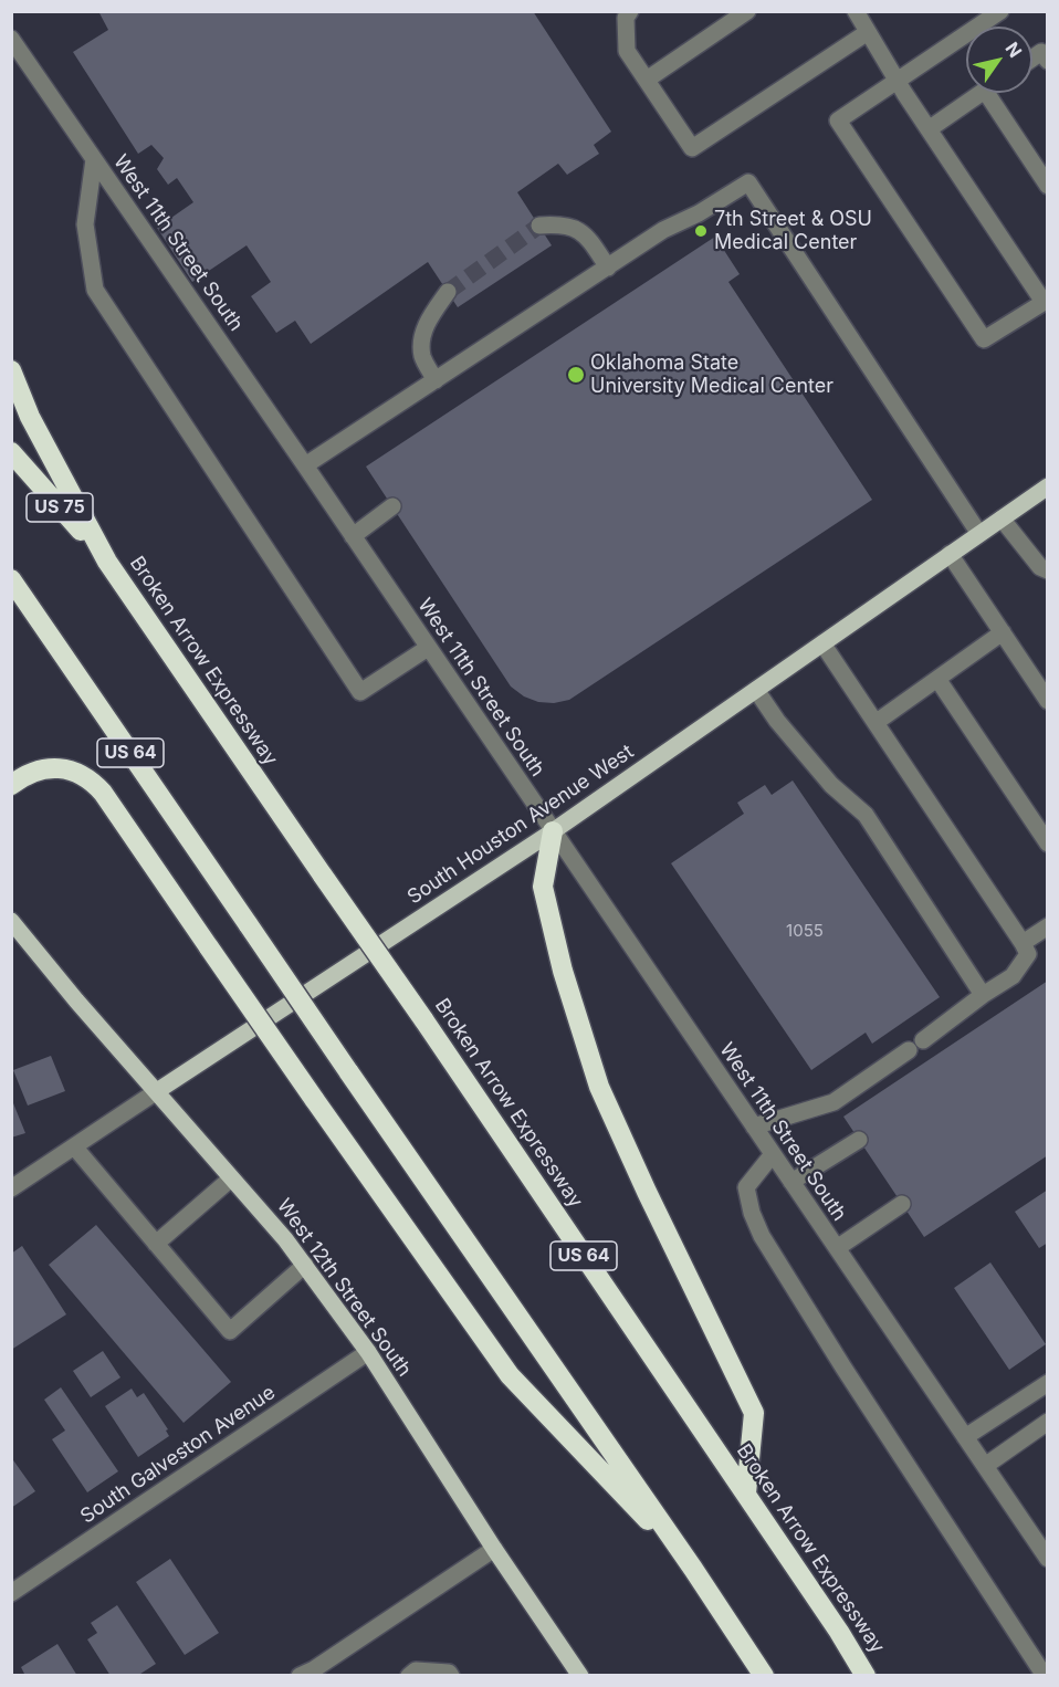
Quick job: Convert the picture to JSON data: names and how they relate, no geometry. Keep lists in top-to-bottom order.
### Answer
{
  "streets": {
    "highway": ["US 75", "Broken Arrow Expressway", "US 64"],
    "main road": ["South Houston Avenue West", "West 12th Street South"],
    "street": ["West 11th Street South", "South Galveston Avenue"]
  },
  "crossings": [
    ["West 11th Street South", "South Houston Avenue West"],
    ["US 75", "Broken Arrow Expressway"],
    ["US 75", "US 64"],
    ["Broken Arrow Expressway", "US 64"],
    ["South Houston Avenue West", "West 12th Street South"],
    ["West 12th Street South", "South Galveston Avenue"]
  ],
  "places": ["7th Street & OSU Medical Center", "Oklahoma State University Medical Center"],
  "house_numbers": ["1055"],
  "north": "top right"
}
